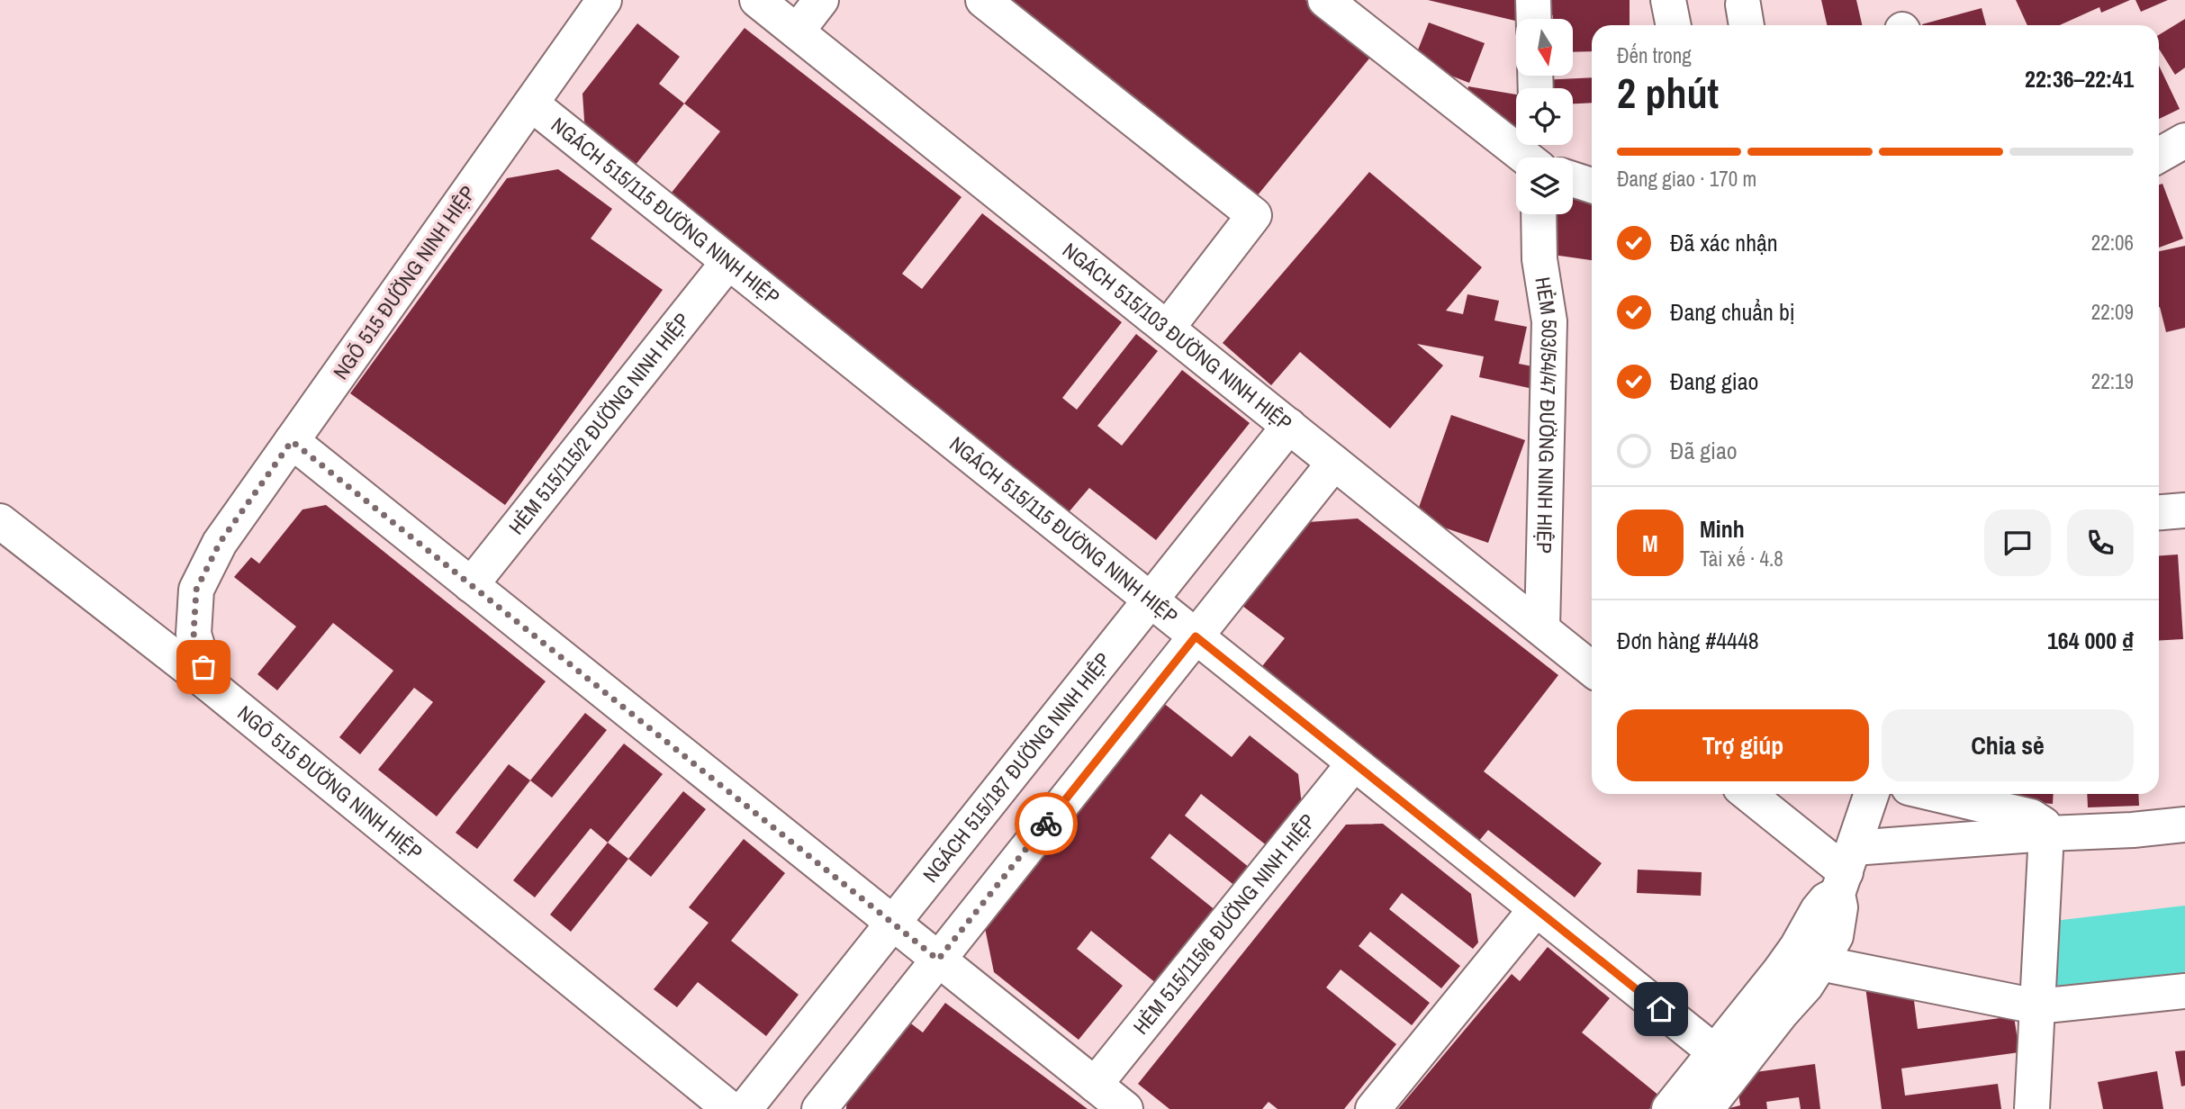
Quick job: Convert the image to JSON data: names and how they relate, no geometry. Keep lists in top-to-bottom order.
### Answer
{
  "streets": {
    "street": [
      "NGÁCH 515/115 ĐƯỜNG NINH HIỆP",
      "NGÕ 515 ĐƯỜNG NINH HIỆP",
      "NGÁCH 515/103 ĐƯỜNG NINH HIỆP",
      "HẺM 503/54/47 ĐƯỜNG NINH HIỆP",
      "HẺM 515/115/2 ĐƯỜNG NINH HIỆP",
      "NGÁCH 515/187 ĐƯỜNG NINH HIỆP",
      "HẺM 515/115/6 ĐƯỜNG NINH HIỆP"
    ]
  },
  "crossings": [
    ["NGÁCH 515/115 ĐƯỜNG NINH HIỆP", "NGÕ 515 ĐƯỜNG NINH HIỆP"],
    ["NGÁCH 515/115 ĐƯỜNG NINH HIỆP", "HẺM 515/115/2 ĐƯỜNG NINH HIỆP"],
    ["NGÁCH 515/115 ĐƯỜNG NINH HIỆP", "NGÁCH 515/187 ĐƯỜNG NINH HIỆP"],
    ["NGÁCH 515/115 ĐƯỜNG NINH HIỆP", "HẺM 515/115/6 ĐƯỜNG NINH HIỆP"],
    ["NGÁCH 515/103 ĐƯỜNG NINH HIỆP", "HẺM 503/54/47 ĐƯỜNG NINH HIỆP"],
    ["NGÁCH 515/103 ĐƯỜNG NINH HIỆP", "NGÁCH 515/187 ĐƯỜNG NINH HIỆP"]
  ],
  "north": "bottom",
  "page": {
    "heading": ["2 phút", "Đến trong", "22:36–22:41"],
    "panel": [
      "Minh",
      "Tài xế · 4.8",
      "Đơn hàng #4448",
      "164 000 ₫"
    ],
    "bar": "Đang giao · 170 m",
    "list": [
      ["Đã xác nhận", "22:06"],
      ["Đang chuẩn bị", "22:09"],
      ["Đang giao", "22:19"],
      "Đã giao"
    ],
    "round": "M",
    "buttons": ["Trợ giúp", "Chia sẻ"]
  }
}
